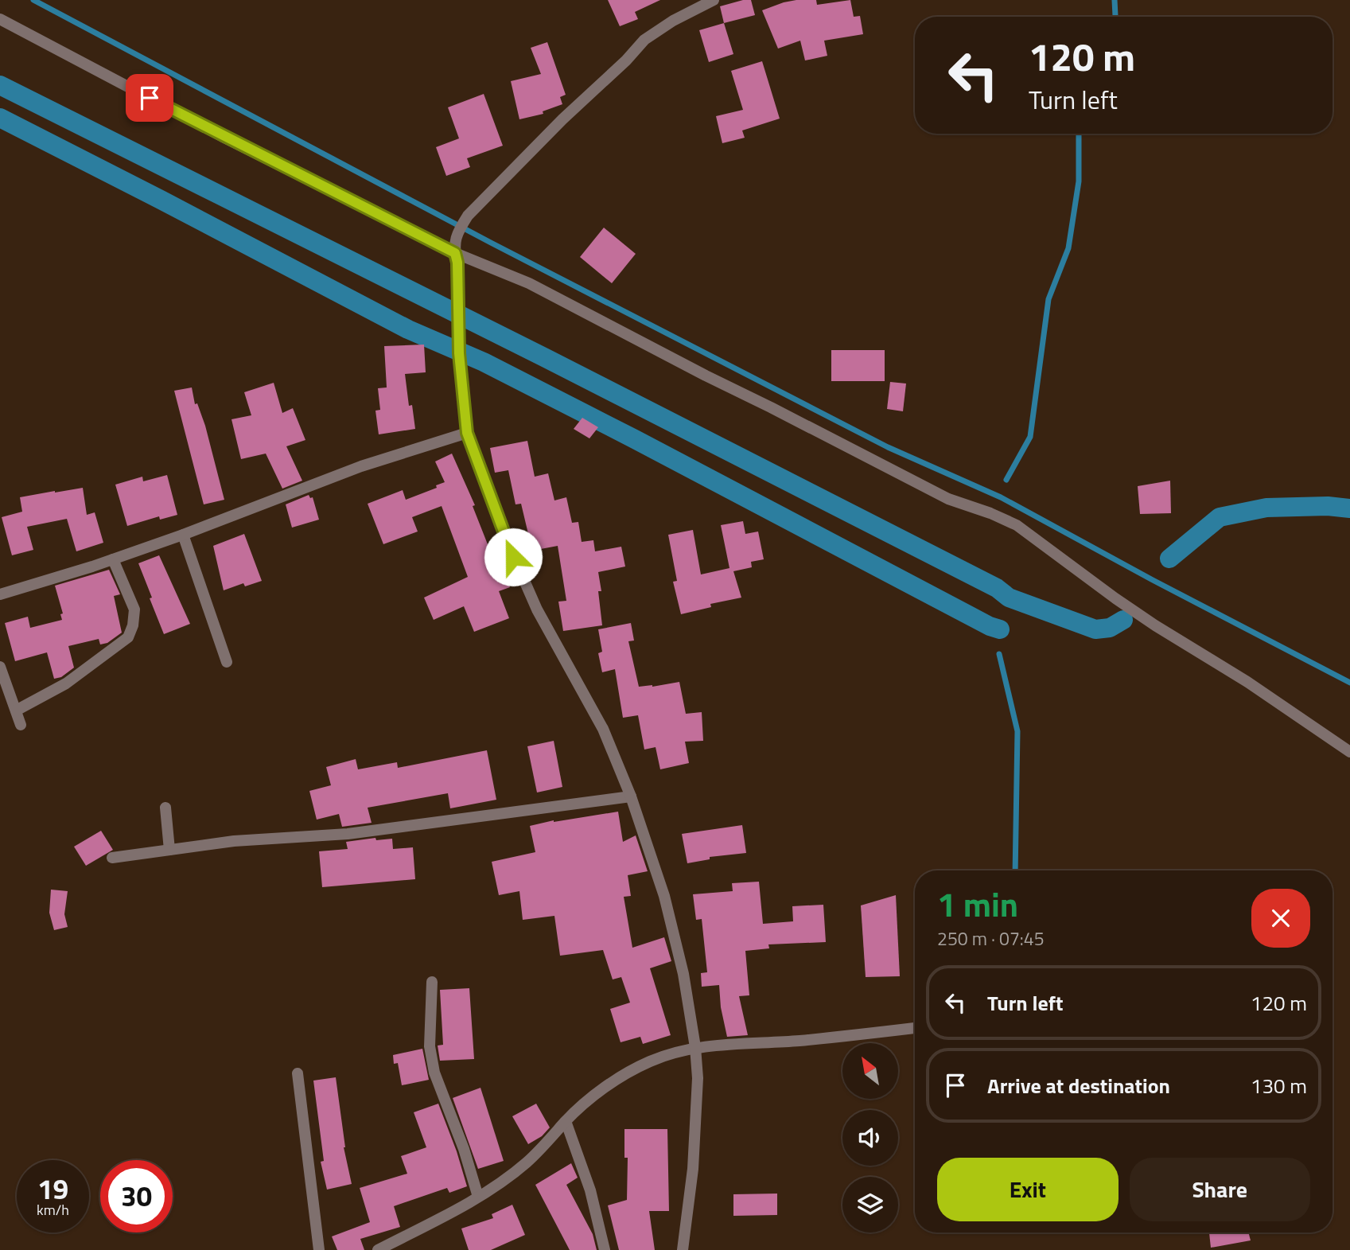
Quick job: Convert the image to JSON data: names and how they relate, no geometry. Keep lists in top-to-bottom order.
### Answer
{
  "north": "top left",
  "page": {
    "turn": ["120 m", "Turn left"],
    "heading": ["1 min", "250 m · 07:45"],
    "list": [
      {
        "name": "Turn left",
        "value": "120 m"
      },
      {
        "name": "Arrive at destination",
        "value": "130 m"
      }
    ],
    "buttons": ["Exit", "Share"],
    "speed": "19 km/h",
    "limit": "30"
  }
}
